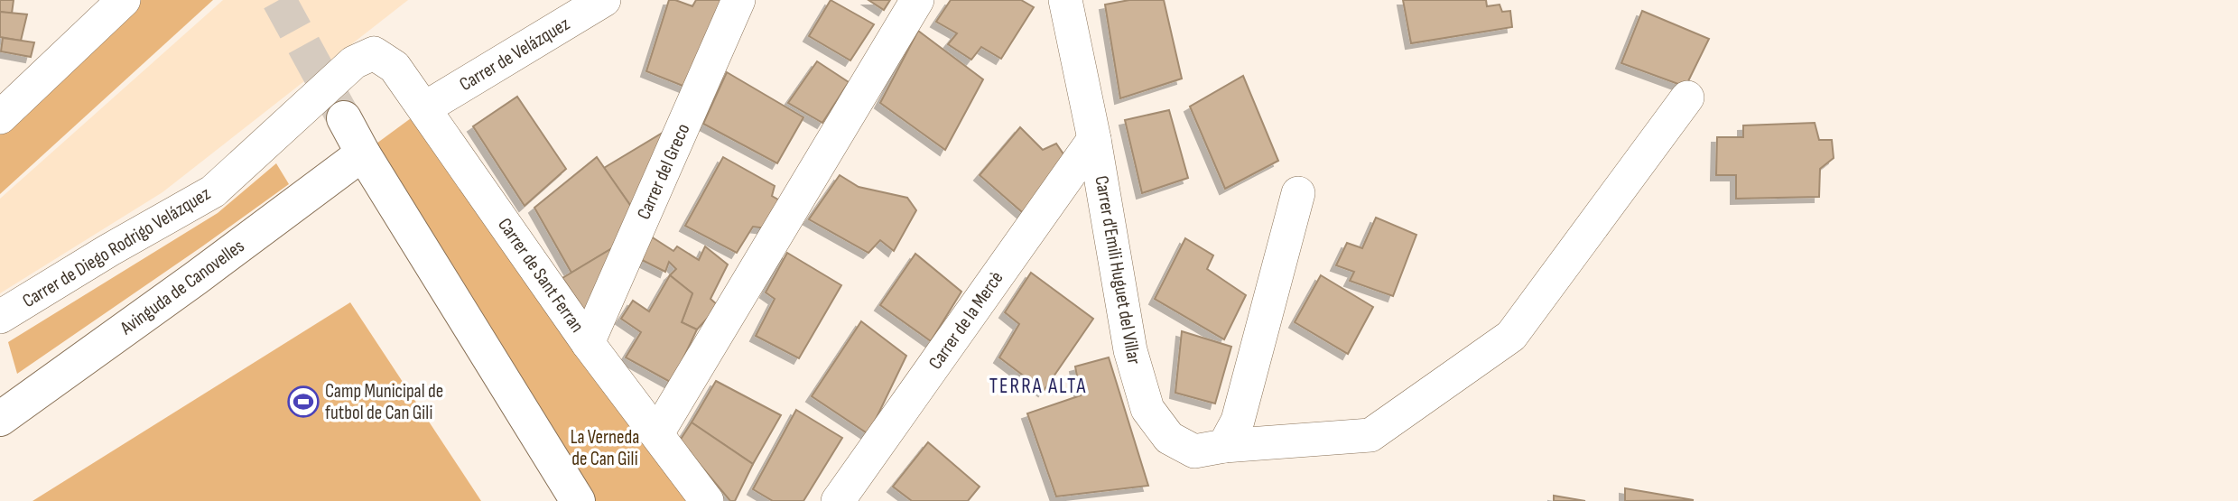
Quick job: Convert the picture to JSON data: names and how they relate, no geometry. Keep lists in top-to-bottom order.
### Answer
{
  "streets": {
    "street": [
      "Carrer de Velázquez",
      "Carrer del Greco",
      "Carrer de Diego Rodrigo Velázquez",
      "Carrer d'Emili Huguet del Villar",
      "Carrer de Sant Ferran",
      "Avinguda de Canovelles",
      "Carrer de la Mercè"
    ]
  },
  "crossings": [
    ["Carrer de Velázquez", "Carrer de Sant Ferran"],
    ["Carrer del Greco", "Carrer de Sant Ferran"],
    ["Carrer de Diego Rodrigo Velázquez", "Carrer de Sant Ferran"],
    ["Carrer d'Emili Huguet del Villar", "Carrer de la Mercè"]
  ],
  "districts": ["TERRA ALTA"],
  "parks": ["La Verneda de Can Gili"],
  "places": {
    "sports": ["Camp Municipal de futbol de Can Gili"]
  }
}
